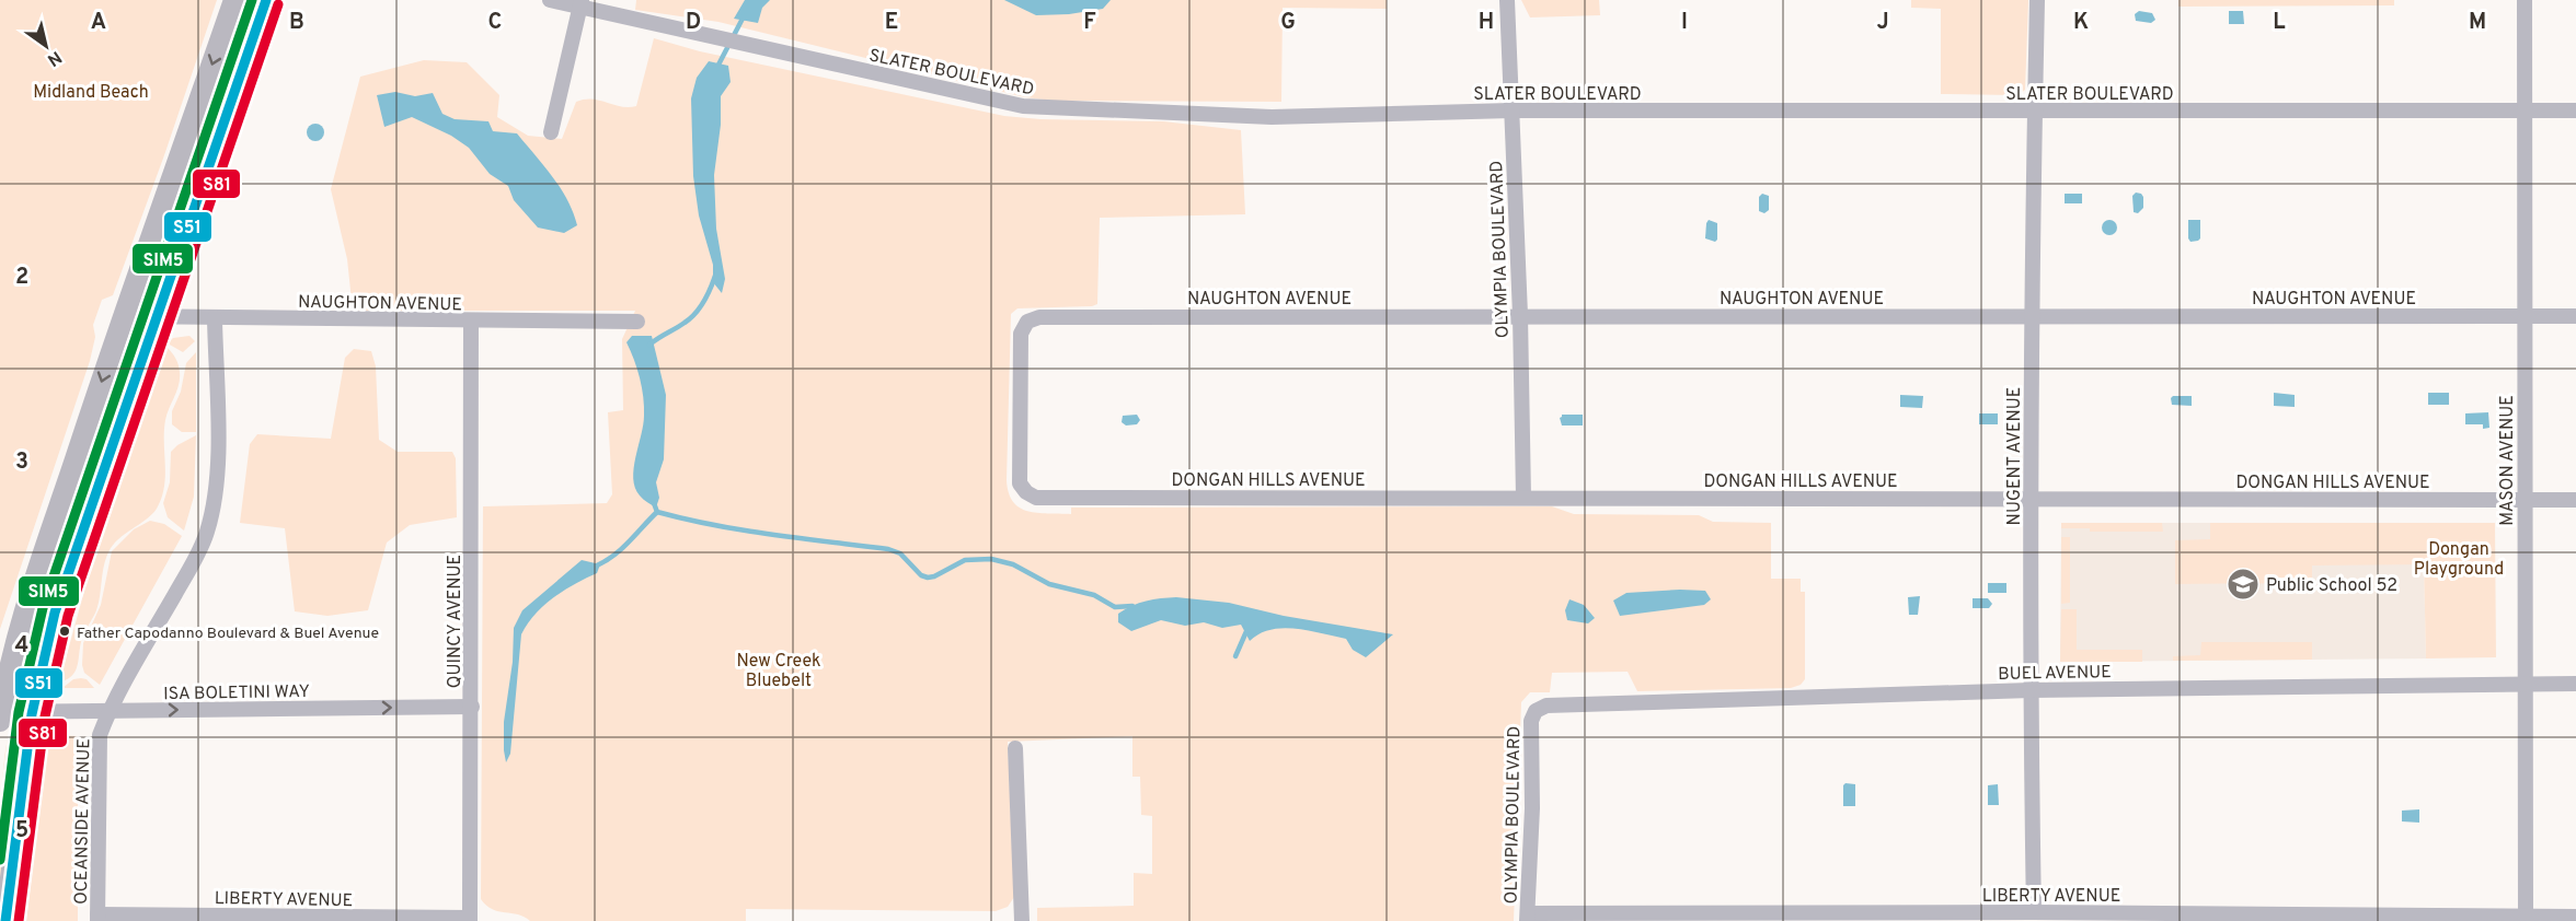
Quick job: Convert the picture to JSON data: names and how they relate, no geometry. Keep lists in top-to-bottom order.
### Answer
{
  "streets": {
    "street": [
      "SLATER BOULEVARD",
      "OLYMPIA BOULEVARD",
      "NAUGHTON AVENUE",
      "NUGENT AVENUE",
      "MASON AVENUE",
      "DONGAN HILLS AVENUE",
      "QUINCY AVENUE",
      "BUEL AVENUE",
      "ISA BOLETINI WAY",
      "OCEANSIDE AVENUE",
      "LIBERTY AVENUE"
    ]
  },
  "crossings": [
    ["SLATER BOULEVARD", "OLYMPIA BOULEVARD"],
    ["SLATER BOULEVARD", "NUGENT AVENUE"],
    ["SLATER BOULEVARD", "MASON AVENUE"],
    ["OLYMPIA BOULEVARD", "NAUGHTON AVENUE"],
    ["OLYMPIA BOULEVARD", "DONGAN HILLS AVENUE"],
    ["OLYMPIA BOULEVARD", "BUEL AVENUE"],
    ["OLYMPIA BOULEVARD", "LIBERTY AVENUE"],
    ["NAUGHTON AVENUE", "NUGENT AVENUE"],
    ["NAUGHTON AVENUE", "MASON AVENUE"],
    ["NAUGHTON AVENUE", "DONGAN HILLS AVENUE"],
    ["NAUGHTON AVENUE", "QUINCY AVENUE"],
    ["NAUGHTON AVENUE", "OCEANSIDE AVENUE"],
    ["NUGENT AVENUE", "DONGAN HILLS AVENUE"],
    ["NUGENT AVENUE", "BUEL AVENUE"],
    ["NUGENT AVENUE", "LIBERTY AVENUE"],
    ["MASON AVENUE", "DONGAN HILLS AVENUE"],
    ["MASON AVENUE", "BUEL AVENUE"],
    ["MASON AVENUE", "LIBERTY AVENUE"],
    ["QUINCY AVENUE", "ISA BOLETINI WAY"],
    ["QUINCY AVENUE", "LIBERTY AVENUE"],
    ["ISA BOLETINI WAY", "OCEANSIDE AVENUE"],
    ["OCEANSIDE AVENUE", "LIBERTY AVENUE"]
  ],
  "one_way": ["ISA BOLETINI WAY"],
  "parks": ["Midland Beach", "Dongan Playground", "New Creek Bluebelt"],
  "places": {
    "school or university": ["Public School 52"],
    "other": ["Father Capodanno Boulevard & Buel Avenue"]
  },
  "lines": ["transit line S51", "transit line SIM5", "transit line S81"],
  "north": "bottom right",
  "grid": {
    "columns": [
      "A",
      "B",
      "C",
      "D",
      "E",
      "F",
      "G",
      "H",
      "I",
      "J",
      "K",
      "L",
      "M"
    ],
    "rows": [
      "2",
      "3",
      "4",
      "5"
    ]
  }
}
